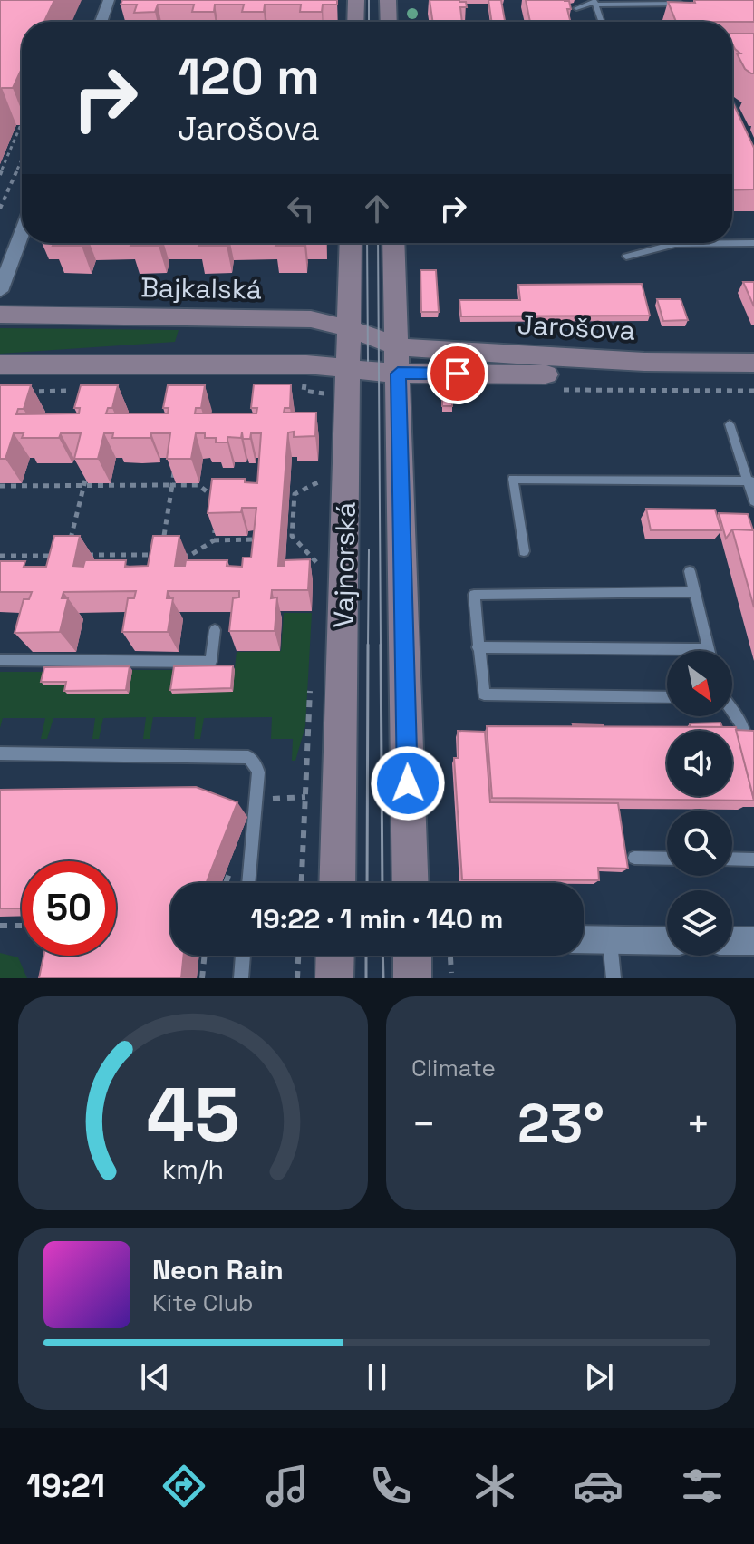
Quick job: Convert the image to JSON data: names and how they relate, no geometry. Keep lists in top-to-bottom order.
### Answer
{
  "streets": {
    "main road": ["Bajkalská", "Jarošova", "Vajnorská"]
  },
  "crossings": [
    ["Bajkalská", "Vajnorská"],
    ["Jarošova", "Vajnorská"]
  ],
  "north": "bottom right",
  "page": {
    "turn": ["120 m", "Jarošova"],
    "limit": "50",
    "trip": "19:22 · 1 min · 140 m",
    "tile": "Climate",
    "heat": ["−", "23°", "+"],
    "song": ["Neon Rain", "Kite Club"],
    "tabs": "19:21",
    "gauge": ["45", "km/h"]
  }
}
